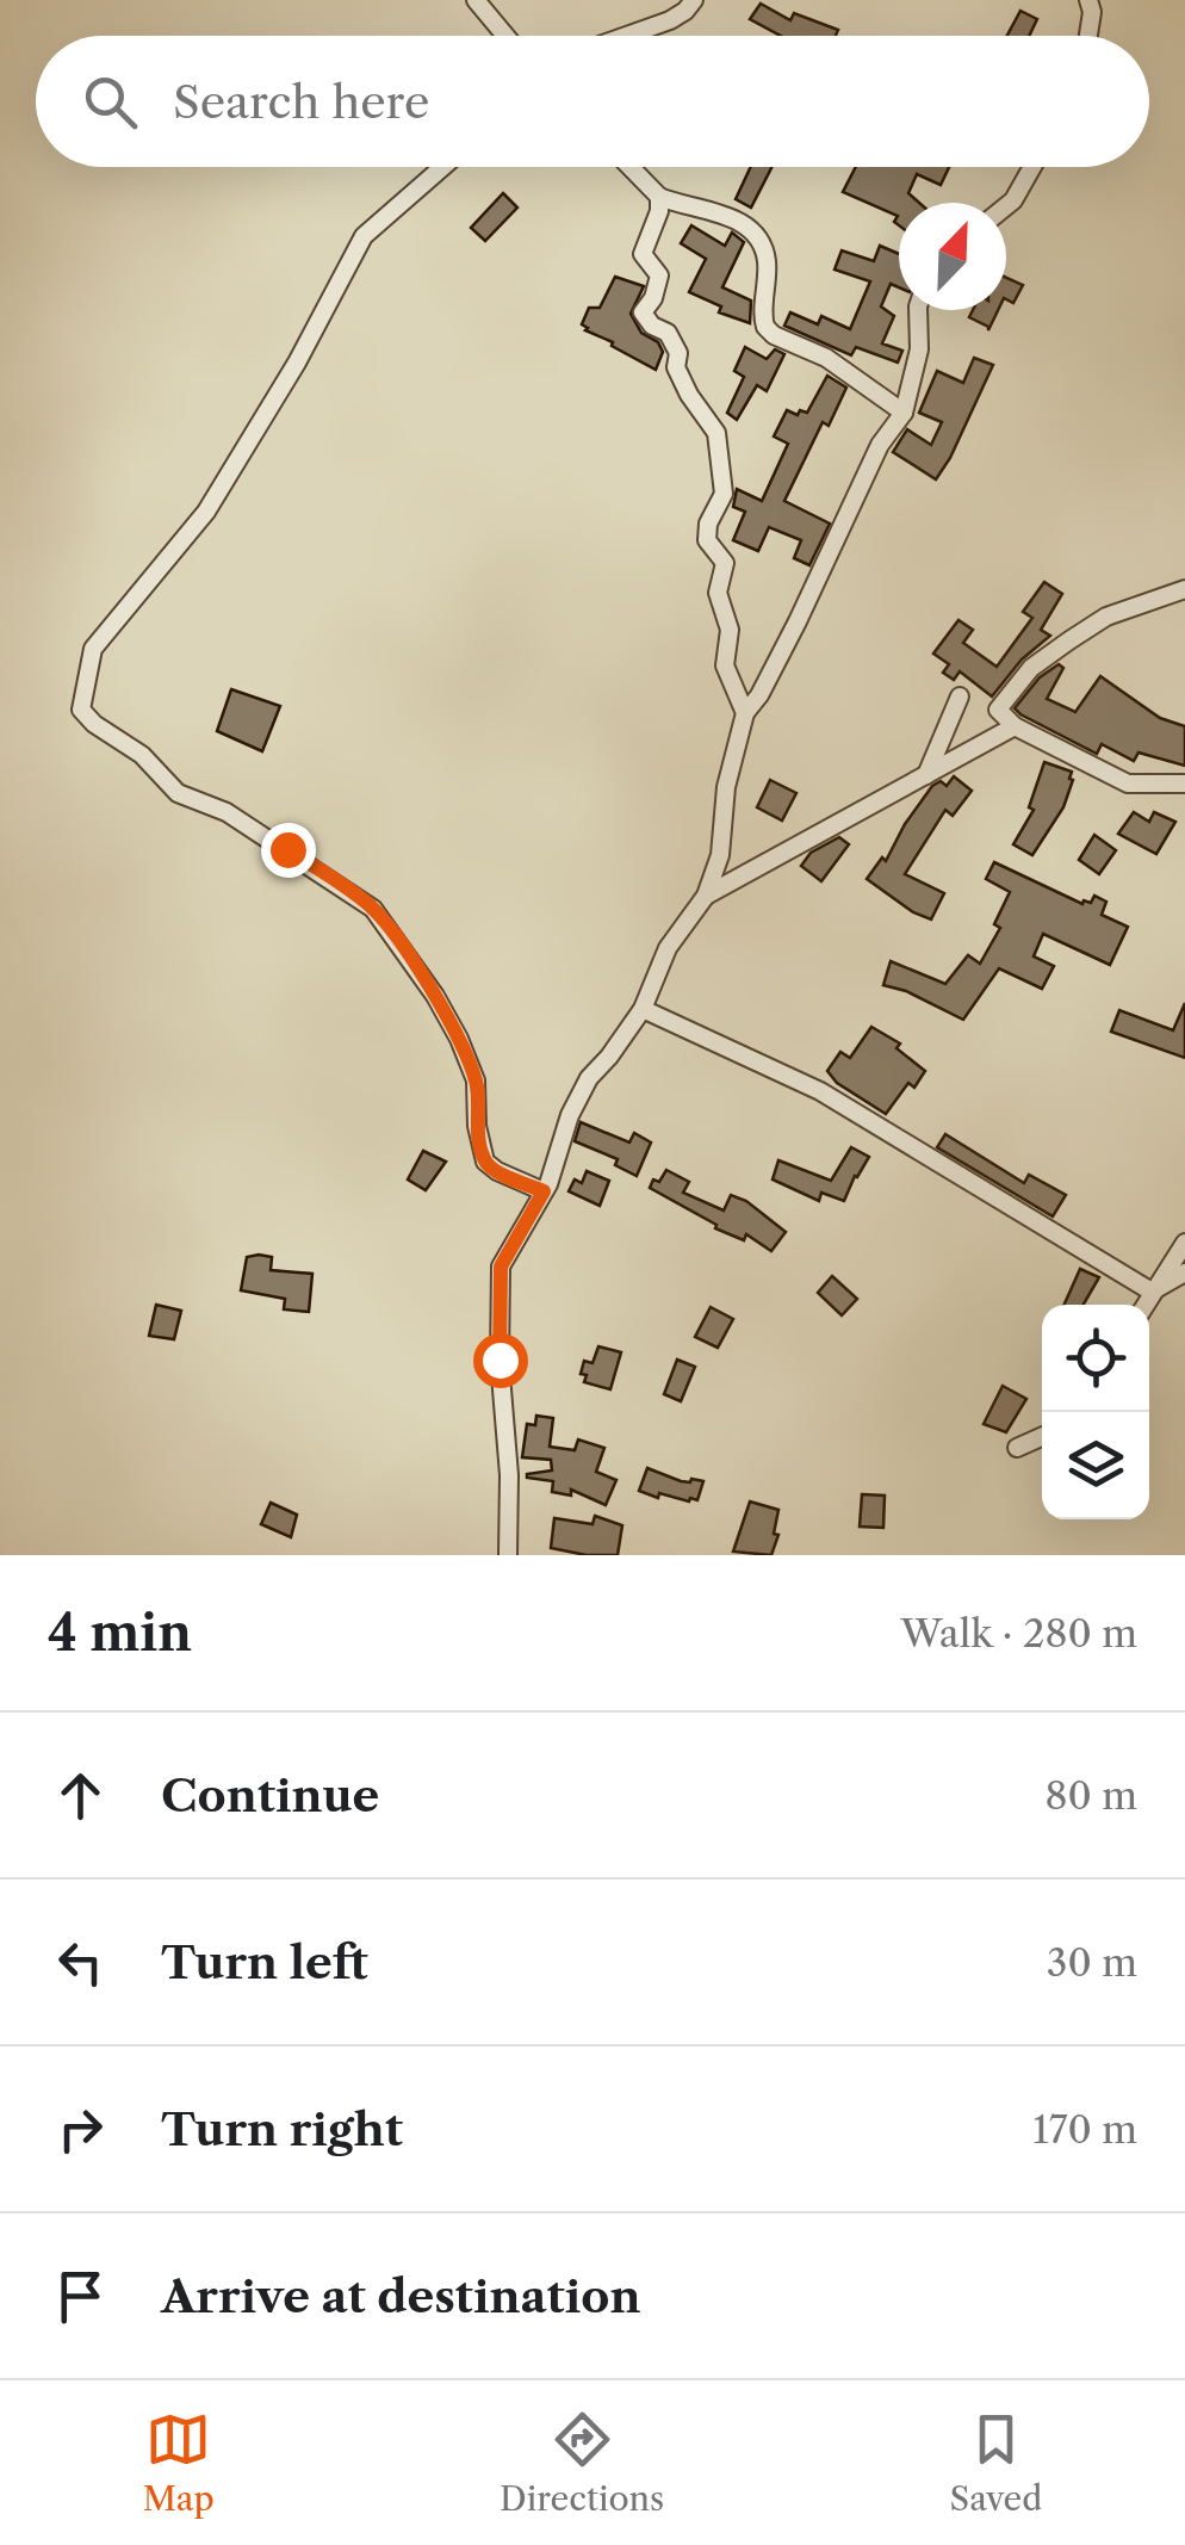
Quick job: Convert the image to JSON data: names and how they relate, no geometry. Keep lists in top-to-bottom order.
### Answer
{
  "north": "top right",
  "page": {
    "search": "Search here",
    "heading": ["4 min", "Walk · 280 m"],
    "list": [
      ["Continue", "80 m"],
      ["Turn left", "30 m"],
      ["Turn right", "170 m"],
      "Arrive at destination"
    ],
    "nav": ["Map", "Directions", "Saved"]
  }
}
